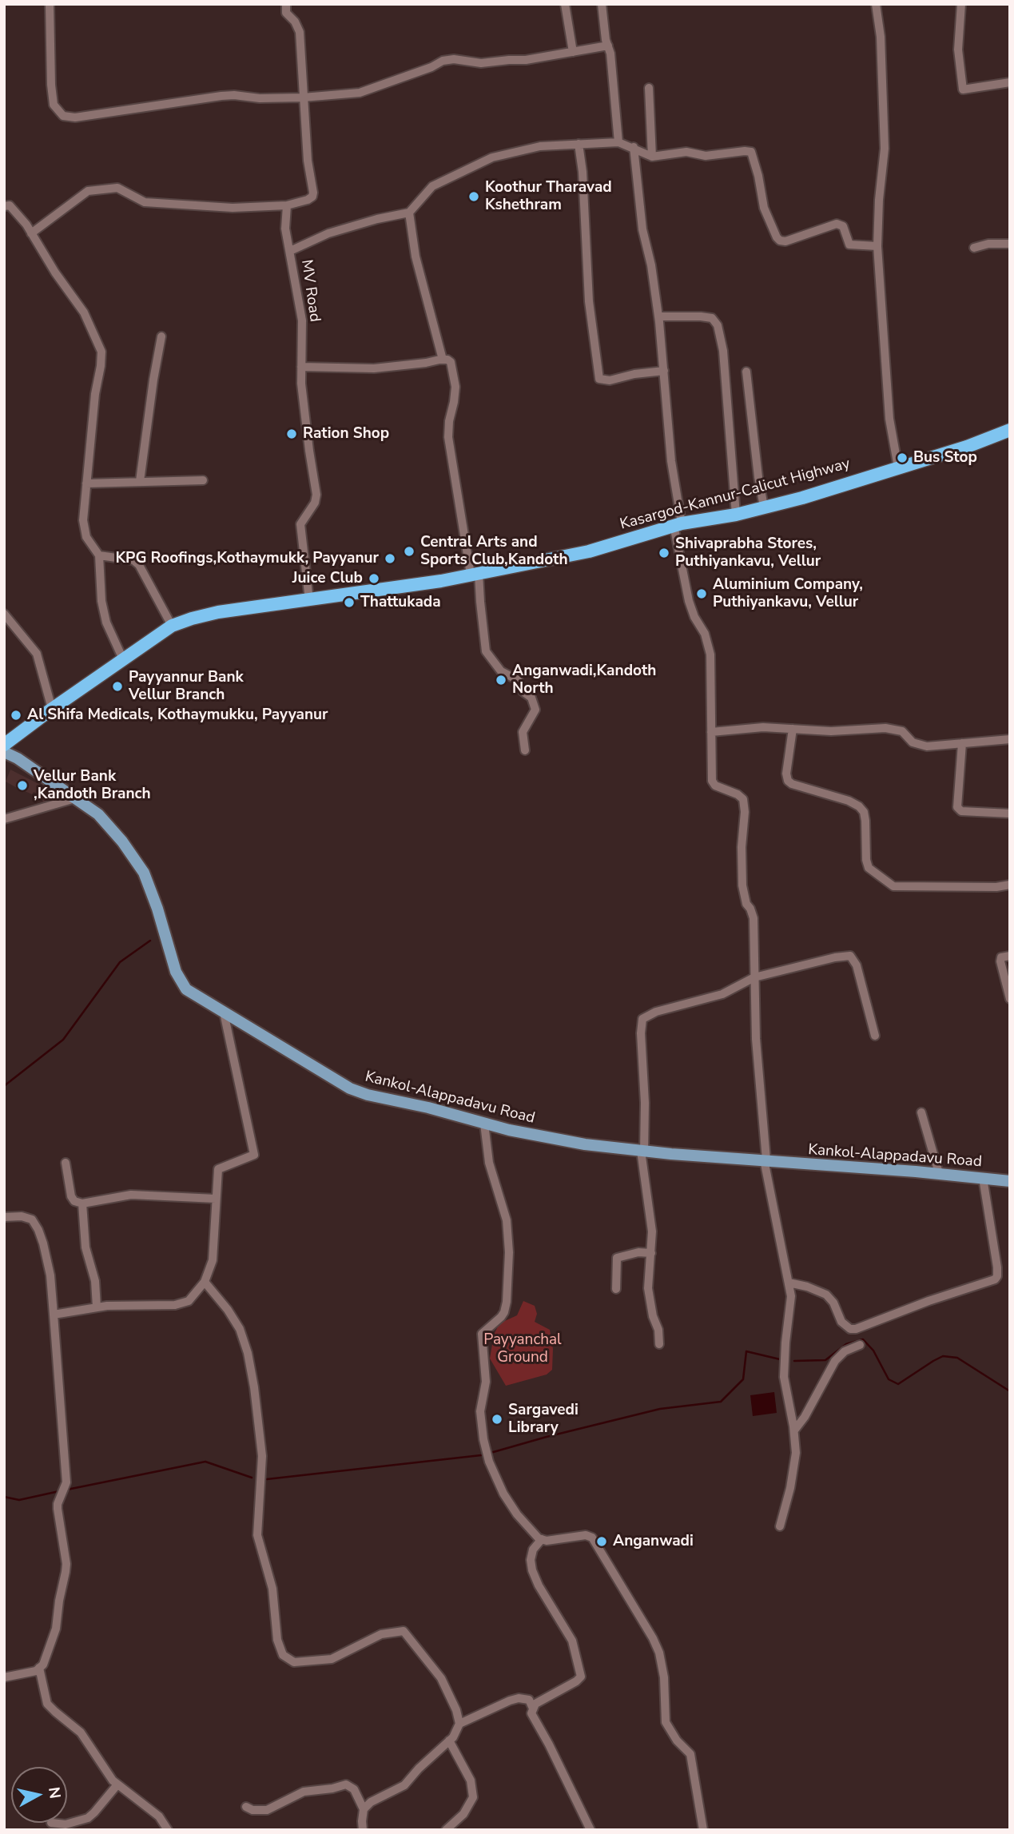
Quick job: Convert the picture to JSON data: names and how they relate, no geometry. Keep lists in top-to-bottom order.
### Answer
{
  "streets": {
    "highway": ["Kasargod-Kannur-Calicut Highway"],
    "main road": ["Kankol-Alappadavu Road"],
    "street": ["MV Road"]
  },
  "crossings": [
    ["MV Road", "Kasargod-Kannur-Calicut Highway"]
  ],
  "parks": ["Payyanchal Ground"],
  "places": [
    "Koothur Tharavad Kshethram",
    "Ration Shop",
    "Bus Stop",
    "Central Arts and Sports Club,Kandoth",
    "Shivaprabha Stores, Puthiyankavu, Vellur",
    "KPG Roofings,Kothaymukk, Payyanur",
    "Juice Club",
    "Aluminium Company, Puthiyankavu, Vellur",
    "Thattukada",
    "Anganwadi,Kandoth North",
    "Payyannur Bank Vellur Branch",
    "Al Shifa Medicals, Kothaymukku, Payyanur",
    "Vellur Bank ,Kandoth Branch",
    "Sargavedi Library",
    "Anganwadi"
  ],
  "north": "right"
}
